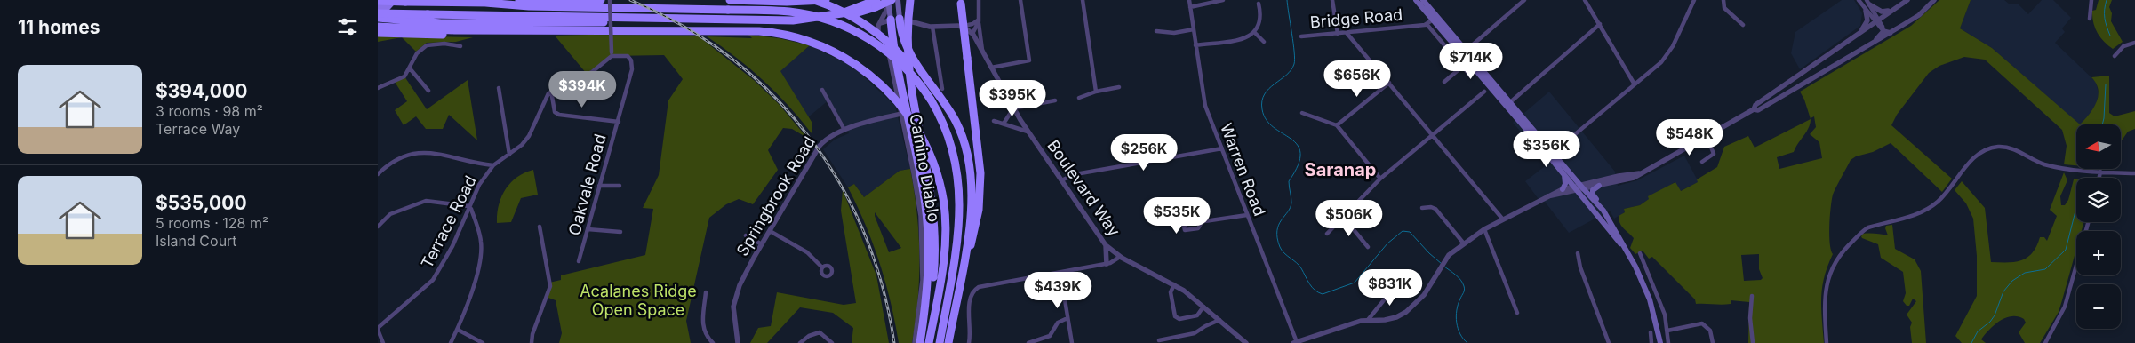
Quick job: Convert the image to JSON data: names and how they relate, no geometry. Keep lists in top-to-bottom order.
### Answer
{
  "streets": {
    "street": [
      "Bridge Road",
      "Camino Diablo",
      "Warren Road",
      "Oakvale Road",
      "Boulevard Way",
      "Springbrook Road",
      "Terrace Road"
    ]
  },
  "crossings": [
    ["Camino Diablo", "Springbrook Road"]
  ],
  "districts": ["Saranap"],
  "parks": ["Acalanes Ridge Open Space"],
  "north": "left",
  "page": {
    "heading": "11 homes",
    "price": [
      "$714K",
      "$656K",
      "$394K",
      "$395K",
      "$548K",
      "$356K",
      "$256K",
      "$535K",
      "$506K",
      "$831K",
      "$439K"
    ],
    "list": [
      {
        "name": "$394,000",
        "note": "3 rooms · 98 m² · Terrace Way"
      },
      {
        "name": "$535,000",
        "note": "5 rooms · 128 m² · Island Court"
      }
    ],
    "map_buttons": ["+", "−"]
  }
}
